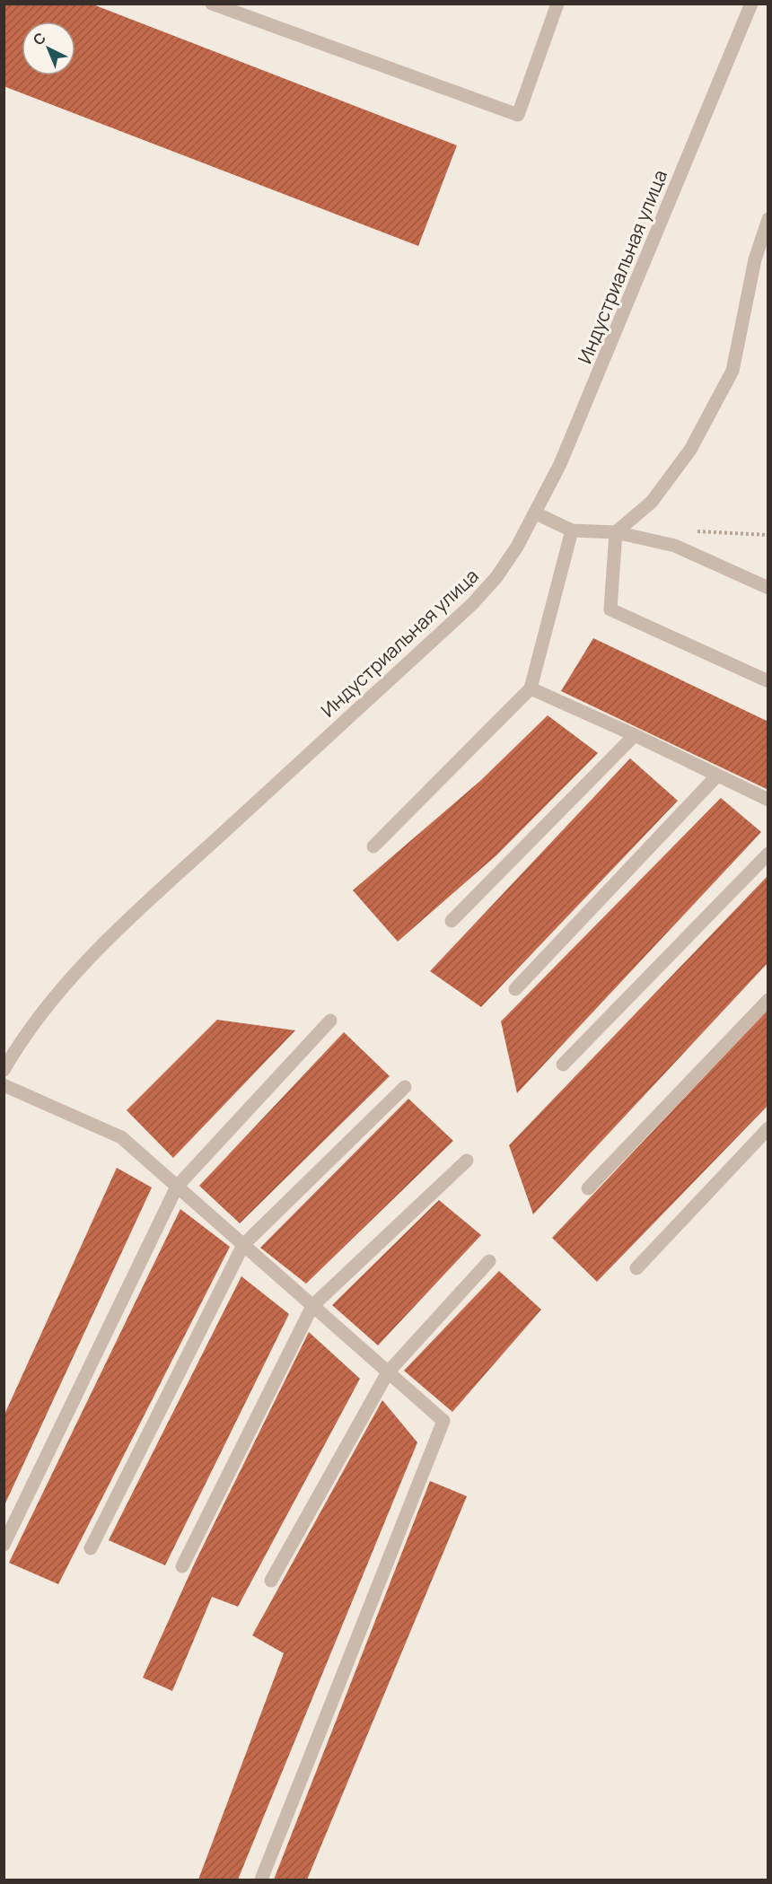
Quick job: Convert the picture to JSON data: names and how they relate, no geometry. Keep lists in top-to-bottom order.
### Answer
{
  "streets": {
    "street": ["Индустриальная улица"]
  },
  "north": "top left"
}
